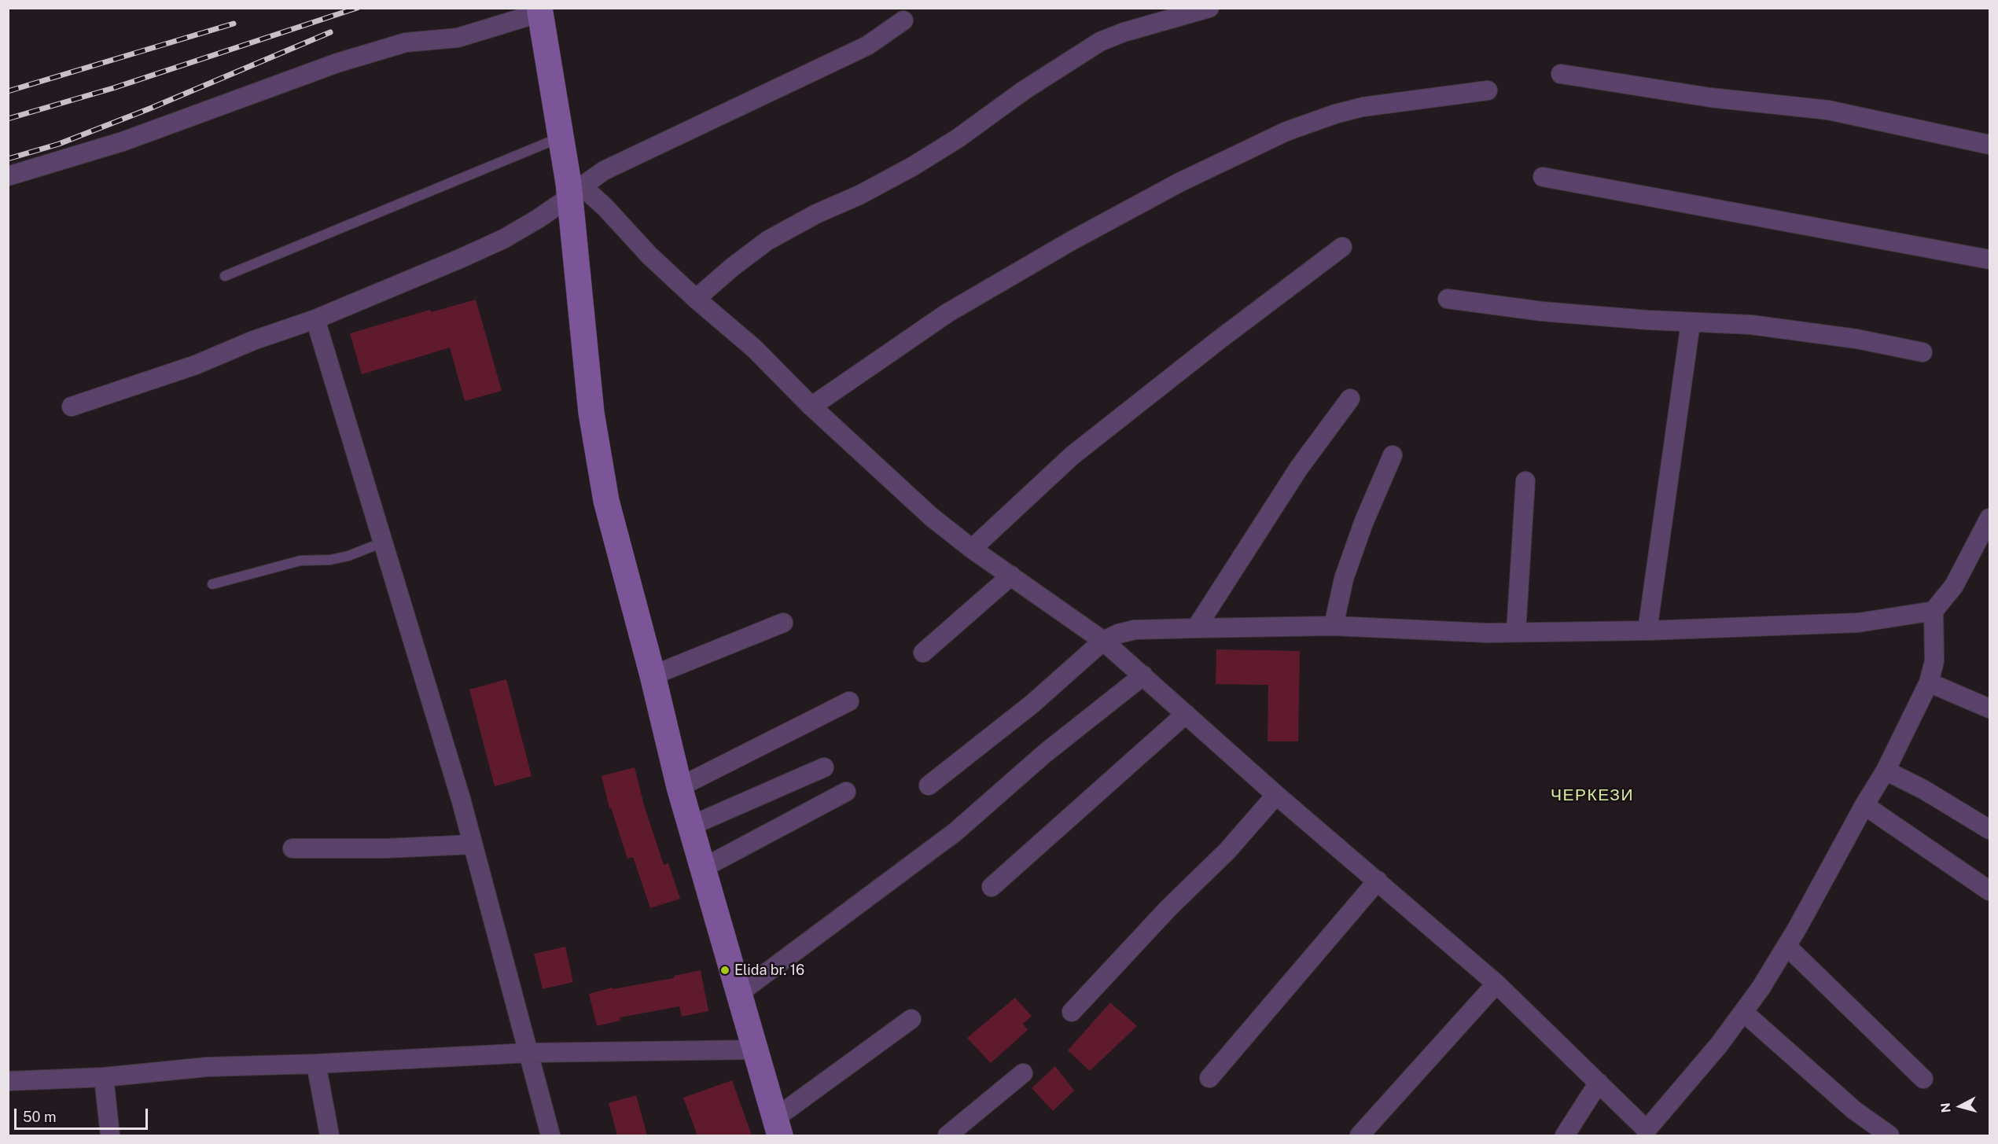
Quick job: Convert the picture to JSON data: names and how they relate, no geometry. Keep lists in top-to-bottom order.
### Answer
{
  "districts": ["ЧЕРКЕЗИ"],
  "places": ["Elida br. 16"],
  "scale_bar": "50 m",
  "north": "left"
}
